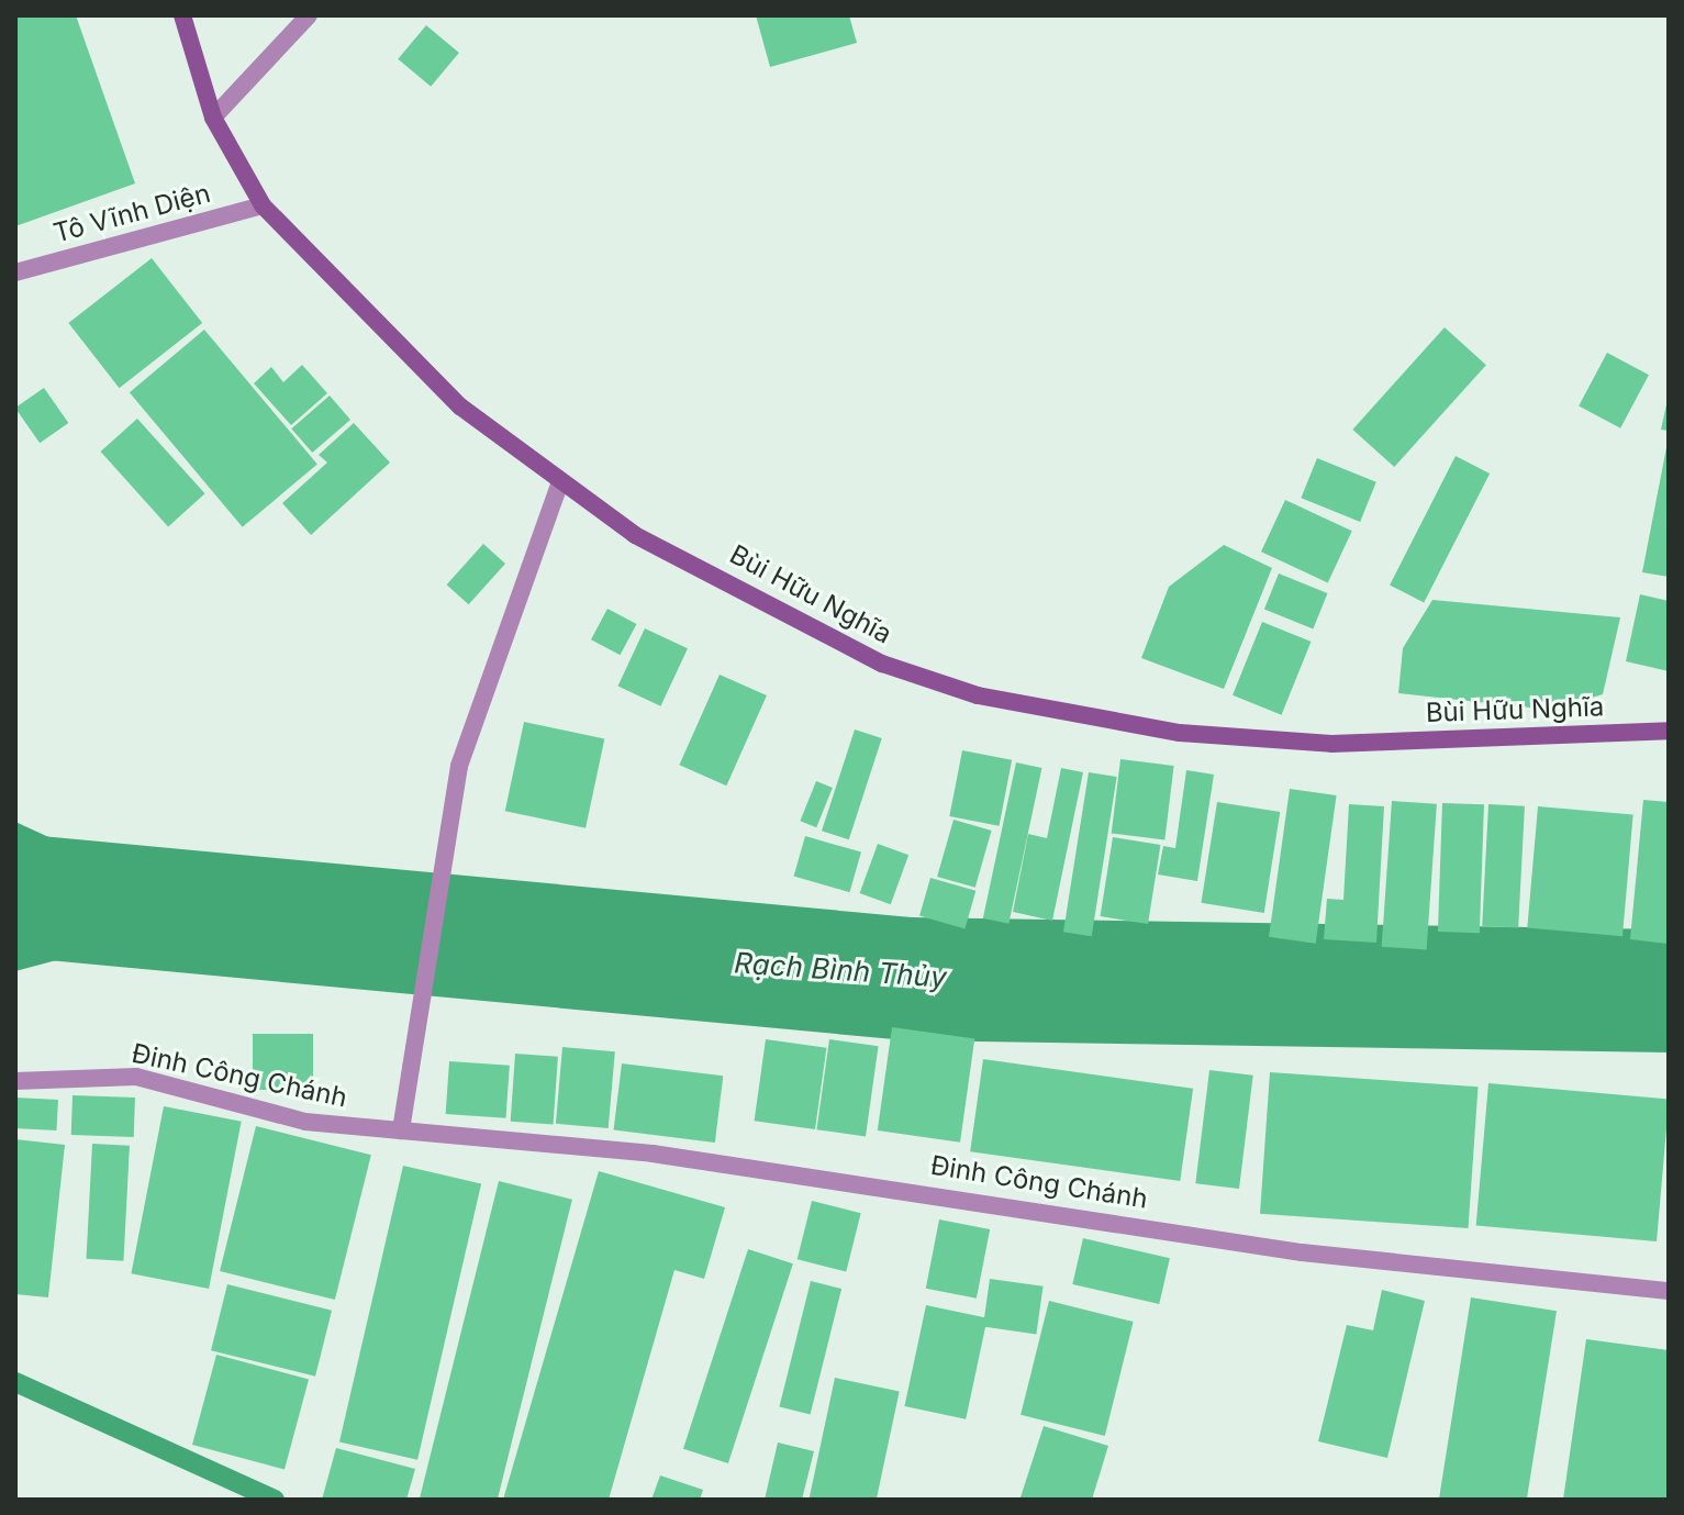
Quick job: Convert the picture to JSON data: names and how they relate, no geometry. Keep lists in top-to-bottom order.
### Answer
{
  "streets": {
    "main road": ["Bùi Hữu Nghĩa"],
    "street": ["Tô Vĩnh Diện", "Đinh Công Chánh"]
  },
  "crossings": [
    ["Tô Vĩnh Diện", "Bùi Hữu Nghĩa"]
  ],
  "water": ["Rạch Bình Thủy"]
}
